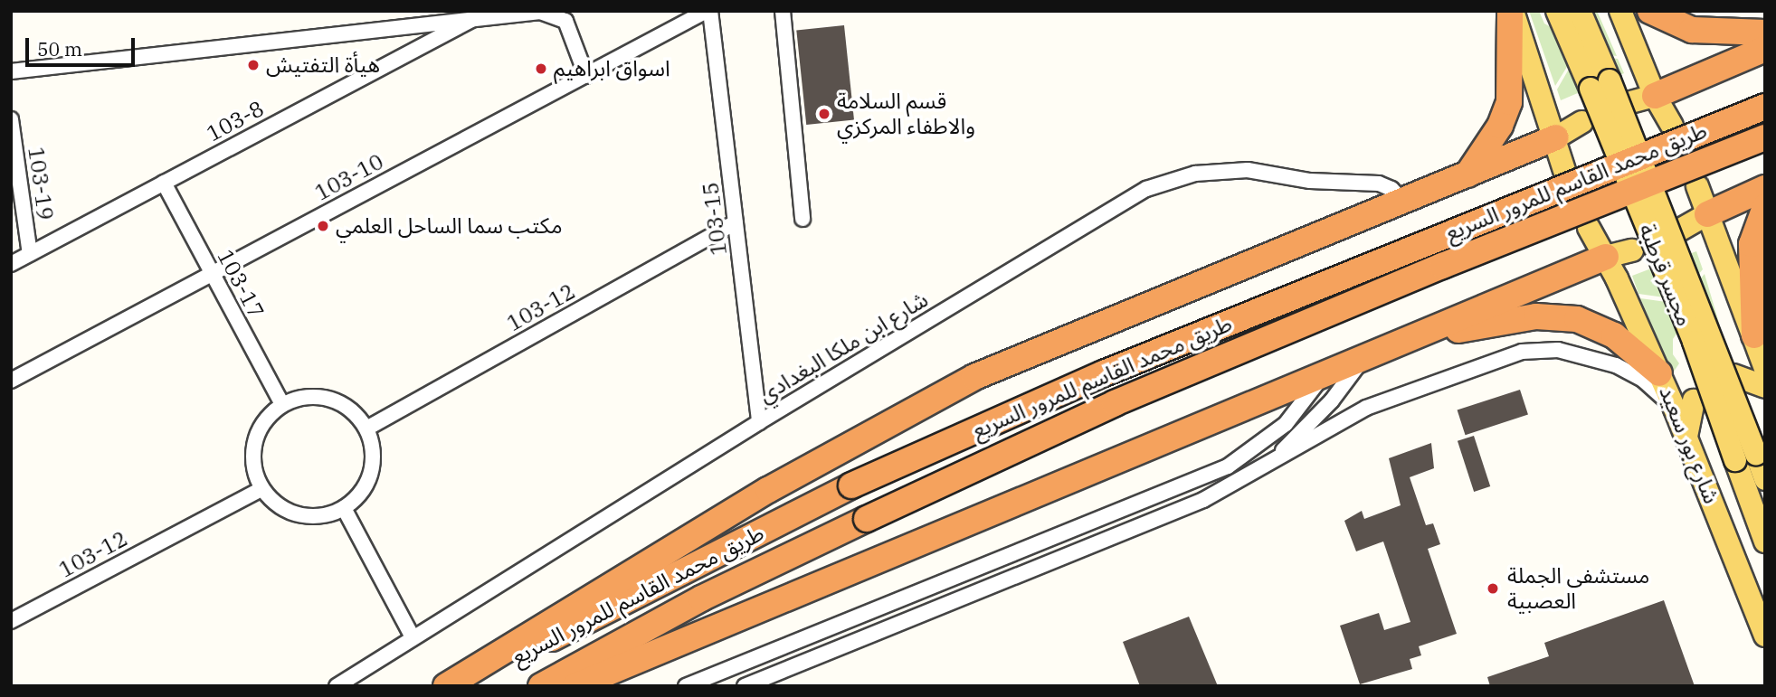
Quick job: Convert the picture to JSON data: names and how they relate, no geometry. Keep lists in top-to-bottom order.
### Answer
{
  "streets": {
    "highway": ["طريق محمد القاسم للمرور السريع"],
    "main road": ["مجسر قرطبة", "شارع بور سعيد"],
    "street": [
      "103-8",
      "103-10",
      "103-19",
      "103-15",
      "103-17",
      "103-12",
      "شارع ابن ملكا البغدادي"
    ]
  },
  "crossings": [
    ["103-8", "103-19"],
    ["103-8", "103-17"],
    ["103-10", "103-15"],
    ["103-10", "103-17"],
    ["103-15", "103-12"],
    ["103-15", "شارع ابن ملكا البغدادي"],
    ["103-17", "103-12"]
  ],
  "places": [
    "هيأة التفتيش",
    "اسواق ابراهيم",
    "قسم السلامة والاطفاء المركزي",
    "مكتب سما الساحل العلمي",
    "مستشفى الجملة العصبية"
  ],
  "scale_bar": "50 m"
}
